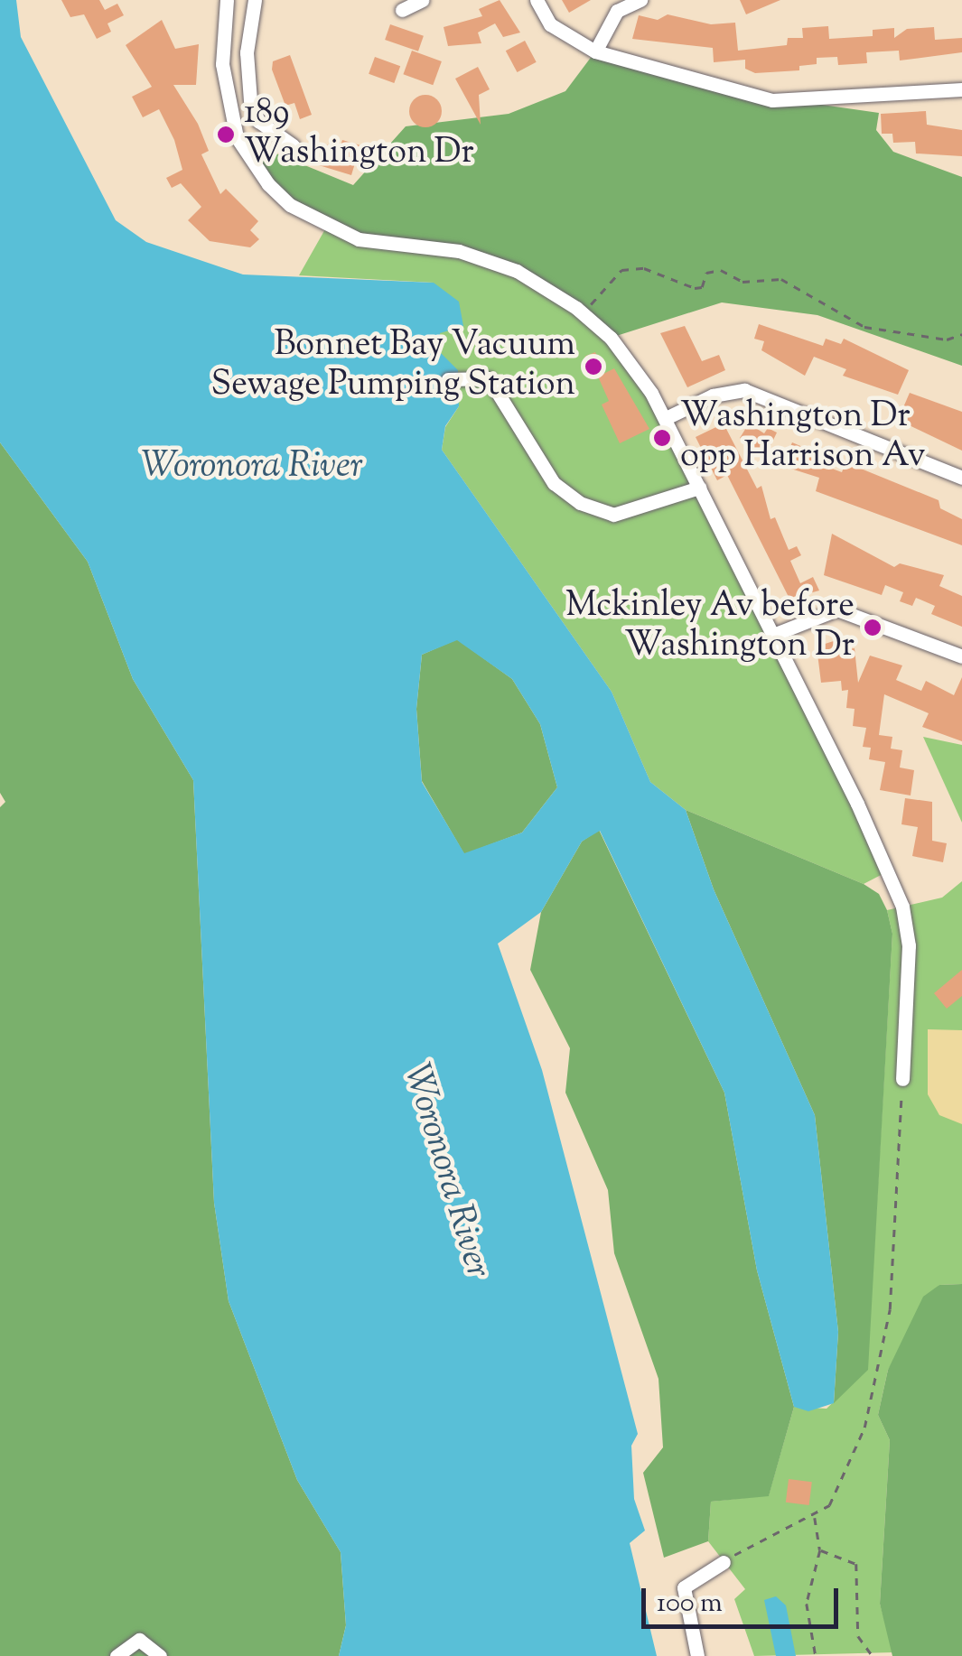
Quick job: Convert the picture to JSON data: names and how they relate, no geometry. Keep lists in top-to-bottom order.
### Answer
{
  "water": ["Woronora River"],
  "places": [
    "189 Washington Dr",
    "Bonnet Bay Vacuum Sewage Pumping Station",
    "Washington Dr opp Harrison Av",
    "Mckinley Av before Washington Dr"
  ],
  "scale_bar": "100 m"
}
